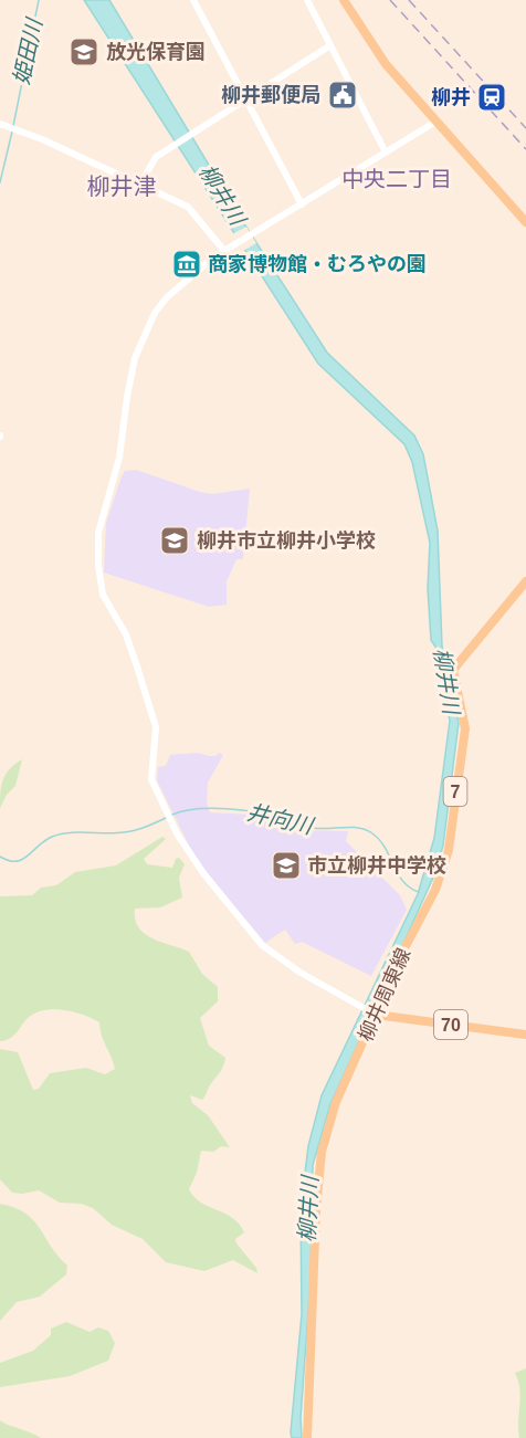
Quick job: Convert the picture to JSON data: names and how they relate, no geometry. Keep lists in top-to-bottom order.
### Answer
{
  "streets": {
    "main road": ["7", "柳井周東線", "70"]
  },
  "crossings": [
    ["柳井周東線", "70"]
  ],
  "districts": ["中央二丁目", "柳井津"],
  "water": ["姫田川", "柳井川", "井向川"],
  "places": {
    "school or university": ["放光保育園", "柳井市立柳井小学校", "市立柳井中学校"],
    "public building": ["柳井郵便局"],
    "station": ["柳井"],
    "museum": ["商家博物館・むろやの園"]
  }
}
